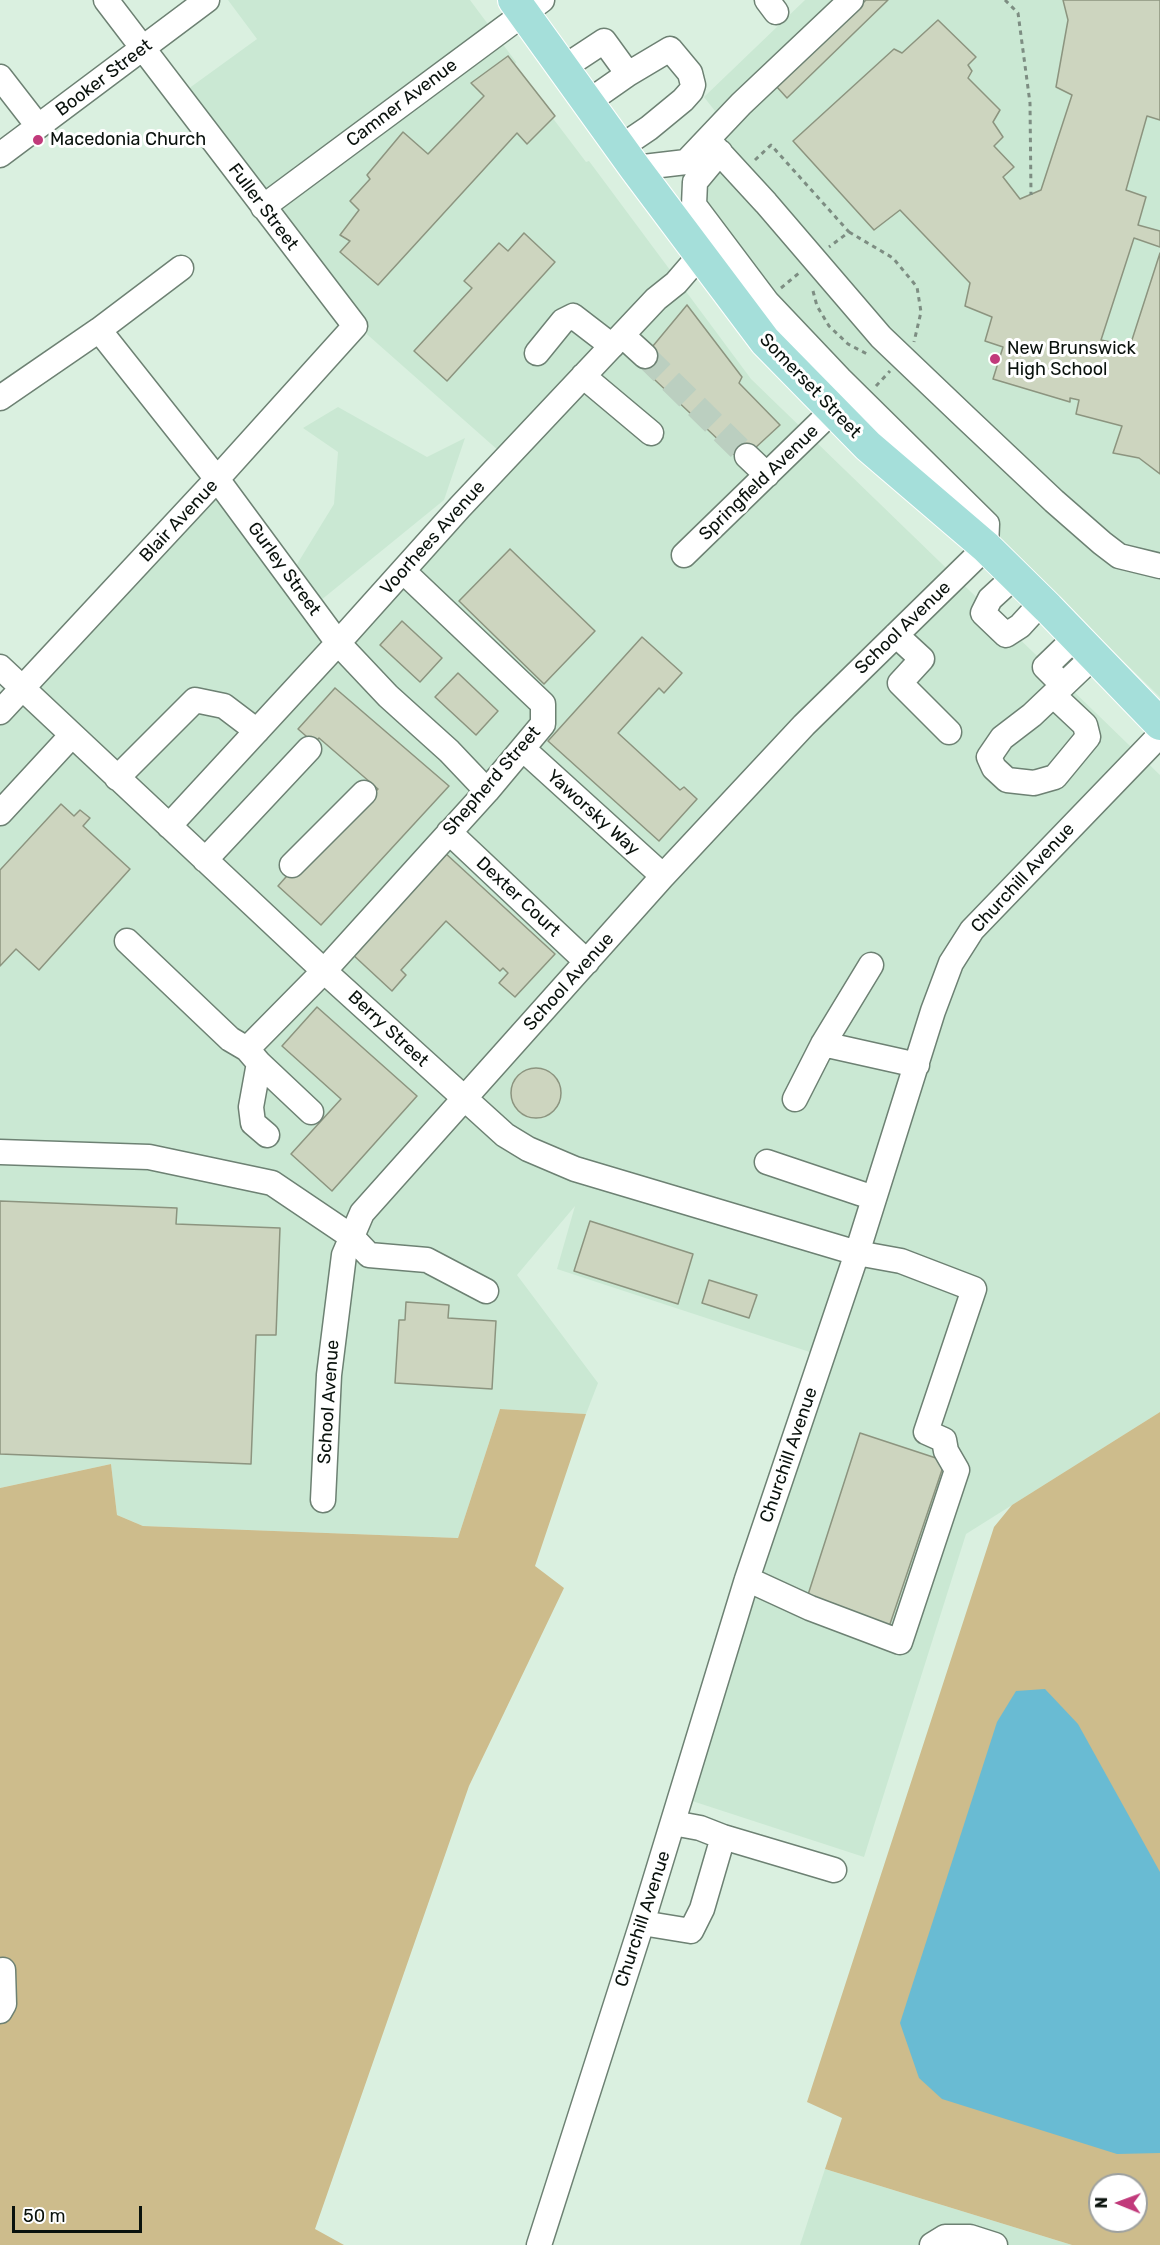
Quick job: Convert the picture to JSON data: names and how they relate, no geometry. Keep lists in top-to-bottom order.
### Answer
{
  "streets": {
    "main road": ["Somerset Street"],
    "street": [
      "Booker Street",
      "Camner Avenue",
      "Fuller Street",
      "Springfield Avenue",
      "Blair Avenue",
      "Voorhees Avenue",
      "Gurley Street",
      "School Avenue",
      "Shepherd Street",
      "Yaworsky Way",
      "Churchill Avenue",
      "Dexter Court",
      "Berry Street"
    ]
  },
  "crossings": [
    ["Booker Street", "Fuller Street"],
    ["Camner Avenue", "Fuller Street"],
    ["Camner Avenue", "Somerset Street"],
    ["Fuller Street", "Blair Avenue"],
    ["Somerset Street", "Springfield Avenue"],
    ["Somerset Street", "Voorhees Avenue"],
    ["Somerset Street", "School Avenue"],
    ["Blair Avenue", "Gurley Street"],
    ["Blair Avenue", "Berry Street"],
    ["Voorhees Avenue", "Gurley Street"],
    ["Voorhees Avenue", "Shepherd Street"],
    ["Voorhees Avenue", "Berry Street"],
    ["Gurley Street", "Shepherd Street"],
    ["School Avenue", "Yaworsky Way"],
    ["School Avenue", "Dexter Court"],
    ["School Avenue", "Berry Street"],
    ["Shepherd Street", "Yaworsky Way"],
    ["Shepherd Street", "Dexter Court"],
    ["Shepherd Street", "Berry Street"],
    ["Churchill Avenue", "Berry Street"]
  ],
  "places": ["Macedonia Church", "New Brunswick High School"],
  "scale_bar": "50 m",
  "north": "left"
}
